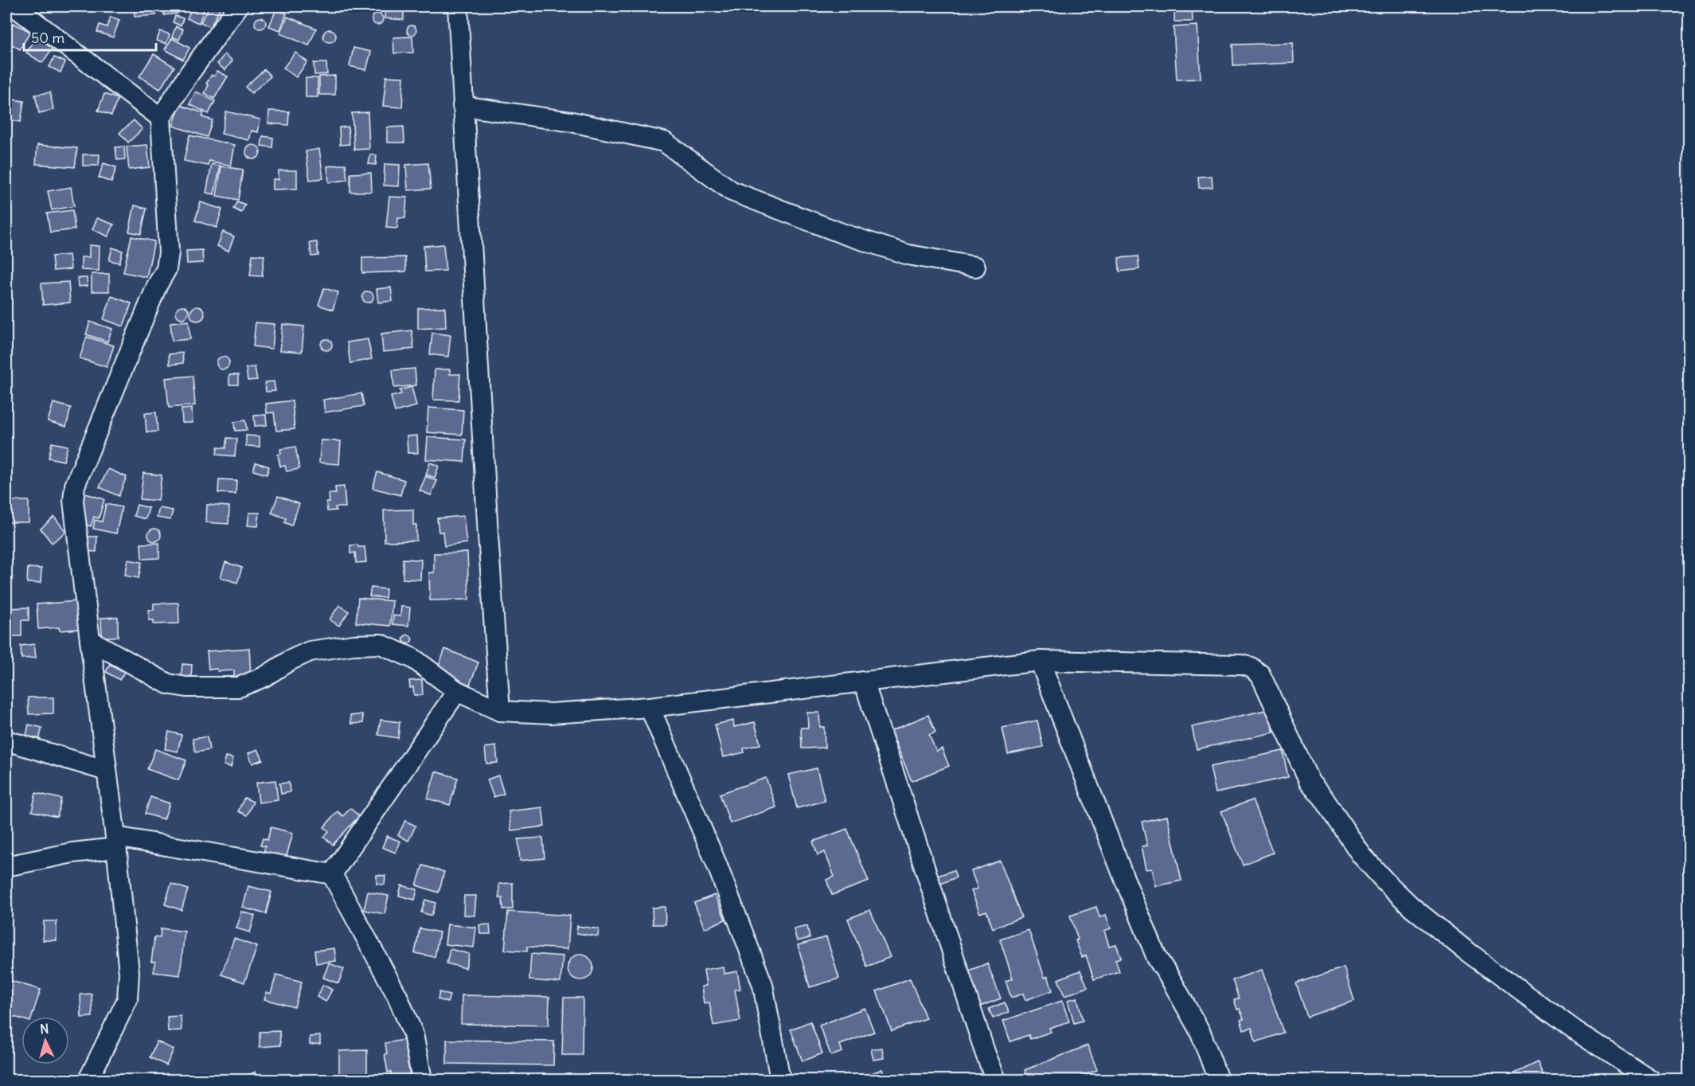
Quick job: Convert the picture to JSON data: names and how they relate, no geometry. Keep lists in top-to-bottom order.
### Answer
{
  "scale_bar": "50 m",
  "north": "top"
}
